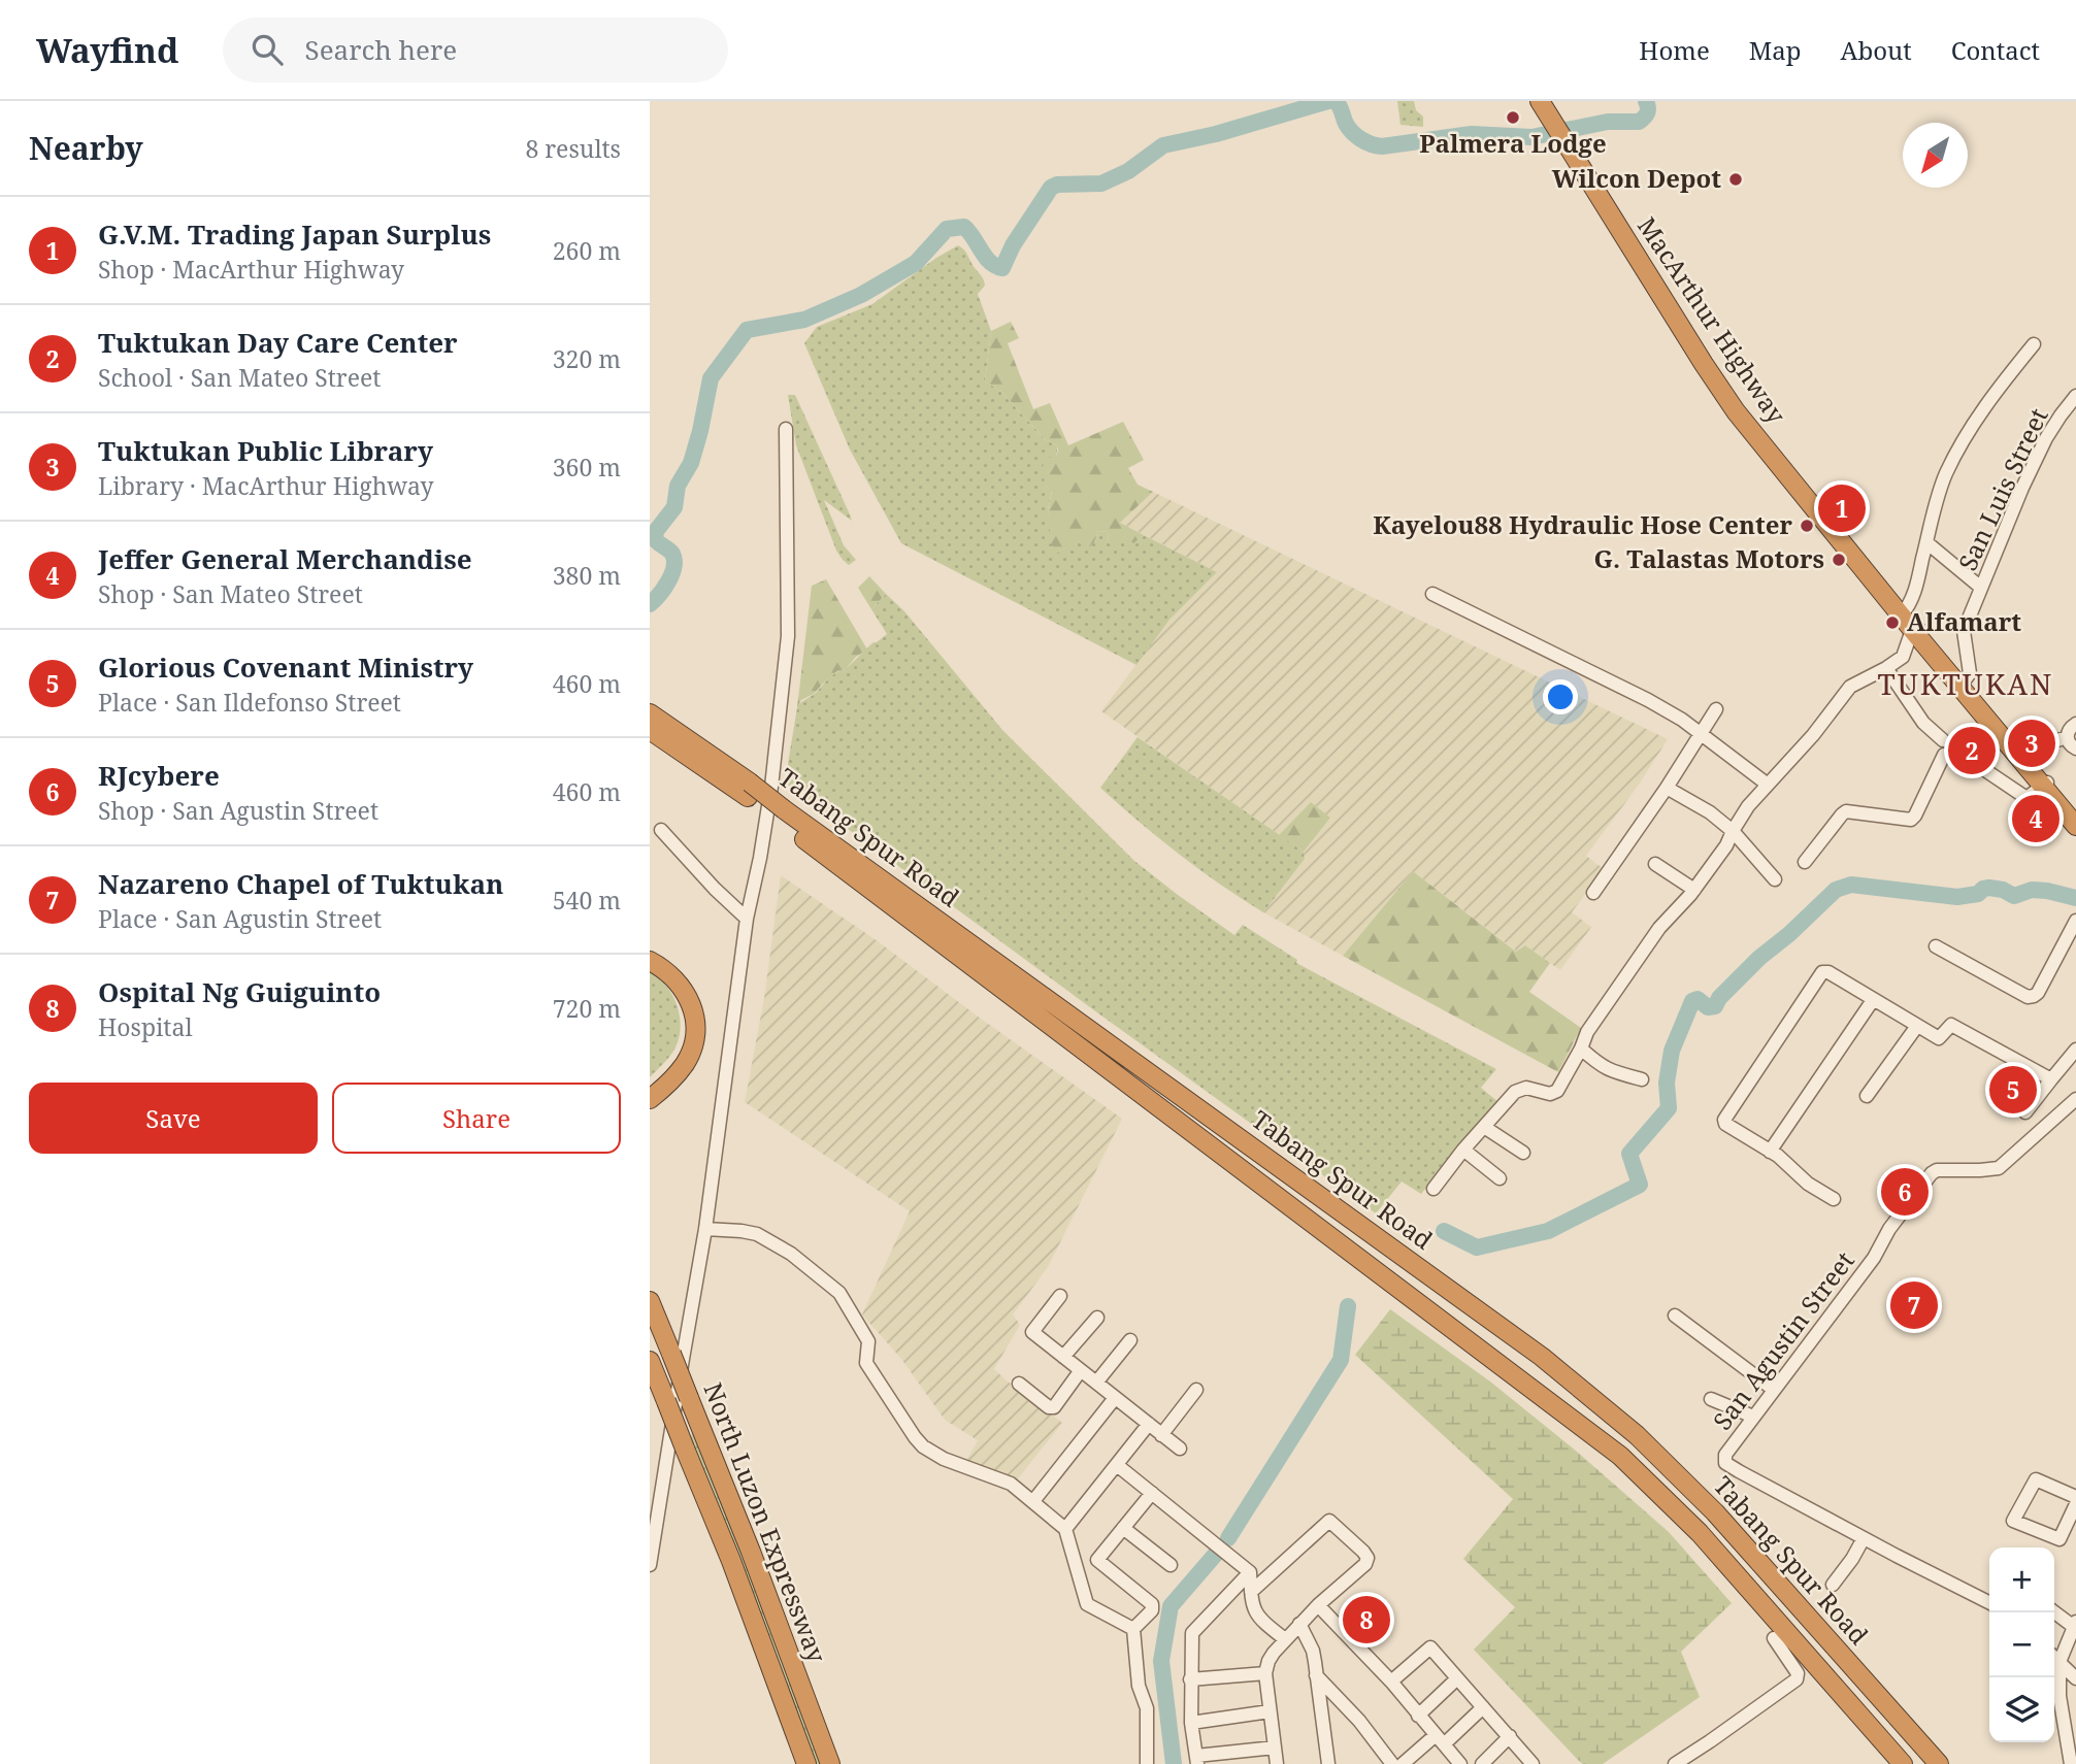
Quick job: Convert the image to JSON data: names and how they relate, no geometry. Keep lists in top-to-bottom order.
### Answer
{
  "streets": {
    "highway": ["MacArthur Highway", "Tabang Spur Road", "North Luzon Expressway"],
    "street": ["San Luis Street", "San Agustin Street"]
  },
  "crossings": [
    ["MacArthur Highway", "San Luis Street"]
  ],
  "districts": ["TUKTUKAN"],
  "places": [
    "Palmera Lodge",
    "Wilcon Depot",
    "Kayelou88 Hydraulic Hose Center",
    "G. Talastas Motors",
    "Alfamart"
  ],
  "north": "bottom left",
  "page": {
    "header": "Wayfind",
    "search": "Search here",
    "nav": [
      "Home",
      "Map",
      "About",
      "Contact"
    ],
    "heading": ["Nearby", "8 results"],
    "list": [
      {
        "mark": "1",
        "name": "G.V.M. Trading Japan Surplus",
        "note": "Shop · MacArthur Highway",
        "value": "260 m"
      },
      {
        "mark": "2",
        "name": "Tuktukan Day Care Center",
        "note": "School · San Mateo Street",
        "value": "320 m"
      },
      {
        "mark": "3",
        "name": "Tuktukan Public Library",
        "note": "Library · MacArthur Highway",
        "value": "360 m"
      },
      {
        "mark": "4",
        "name": "Jeffer General Merchandise",
        "note": "Shop · San Mateo Street",
        "value": "380 m"
      },
      {
        "mark": "5",
        "name": "Glorious Covenant Ministry",
        "note": "Place · San Ildefonso Street",
        "value": "460 m"
      },
      {
        "mark": "6",
        "name": "RJcybere",
        "note": "Shop · San Agustin Street",
        "value": "460 m"
      },
      {
        "mark": "7",
        "name": "Nazareno Chapel of Tuktukan",
        "note": "Place · San Agustin Street",
        "value": "540 m"
      },
      {
        "mark": "8",
        "name": "Ospital Ng Guiguinto",
        "note": "Hospital",
        "value": "720 m"
      }
    ],
    "pins": [
      "1",
      "3",
      "2",
      "4",
      "5",
      "6",
      "7",
      "8"
    ],
    "buttons": ["Save", "Share"],
    "map_buttons": ["+", "−"]
  }
}
